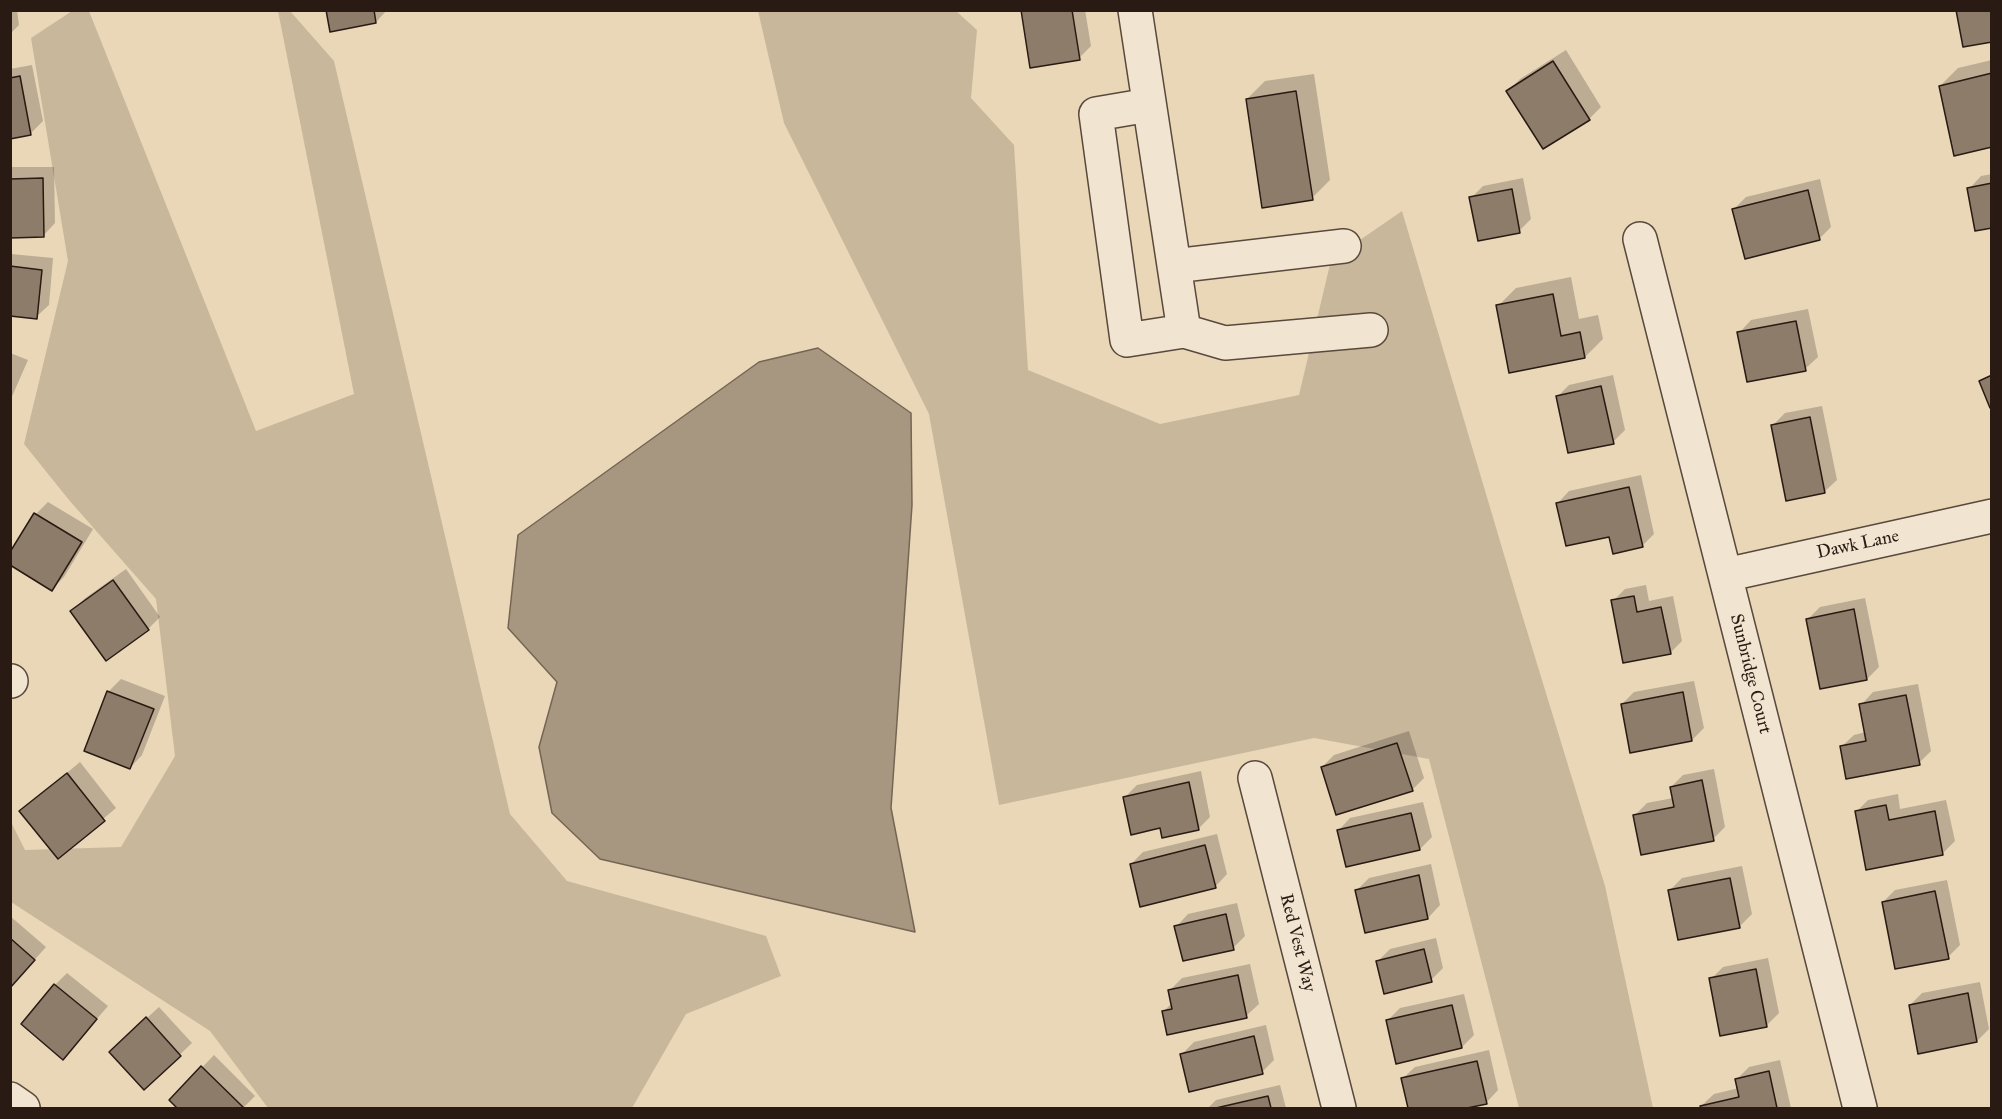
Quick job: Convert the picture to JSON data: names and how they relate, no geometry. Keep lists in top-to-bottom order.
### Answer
{
  "streets": {
    "street": ["Dawk Lane", "Sunbridge Court", "Red Vest Way"]
  },
  "crossings": [
    ["Dawk Lane", "Sunbridge Court"]
  ]
}
